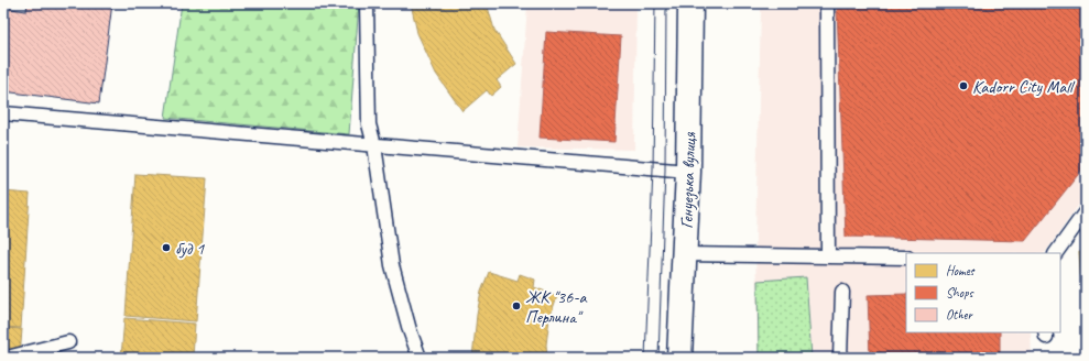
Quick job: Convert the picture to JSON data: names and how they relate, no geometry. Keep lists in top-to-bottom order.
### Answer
{
  "streets": {
    "main road": ["Генуезька вулиця"]
  },
  "places": ["Kadorr City Mall", "буд 1", "ЖК \"36-а Перлина\""],
  "legend": ["Homes", "Shops", "Other"]
}
